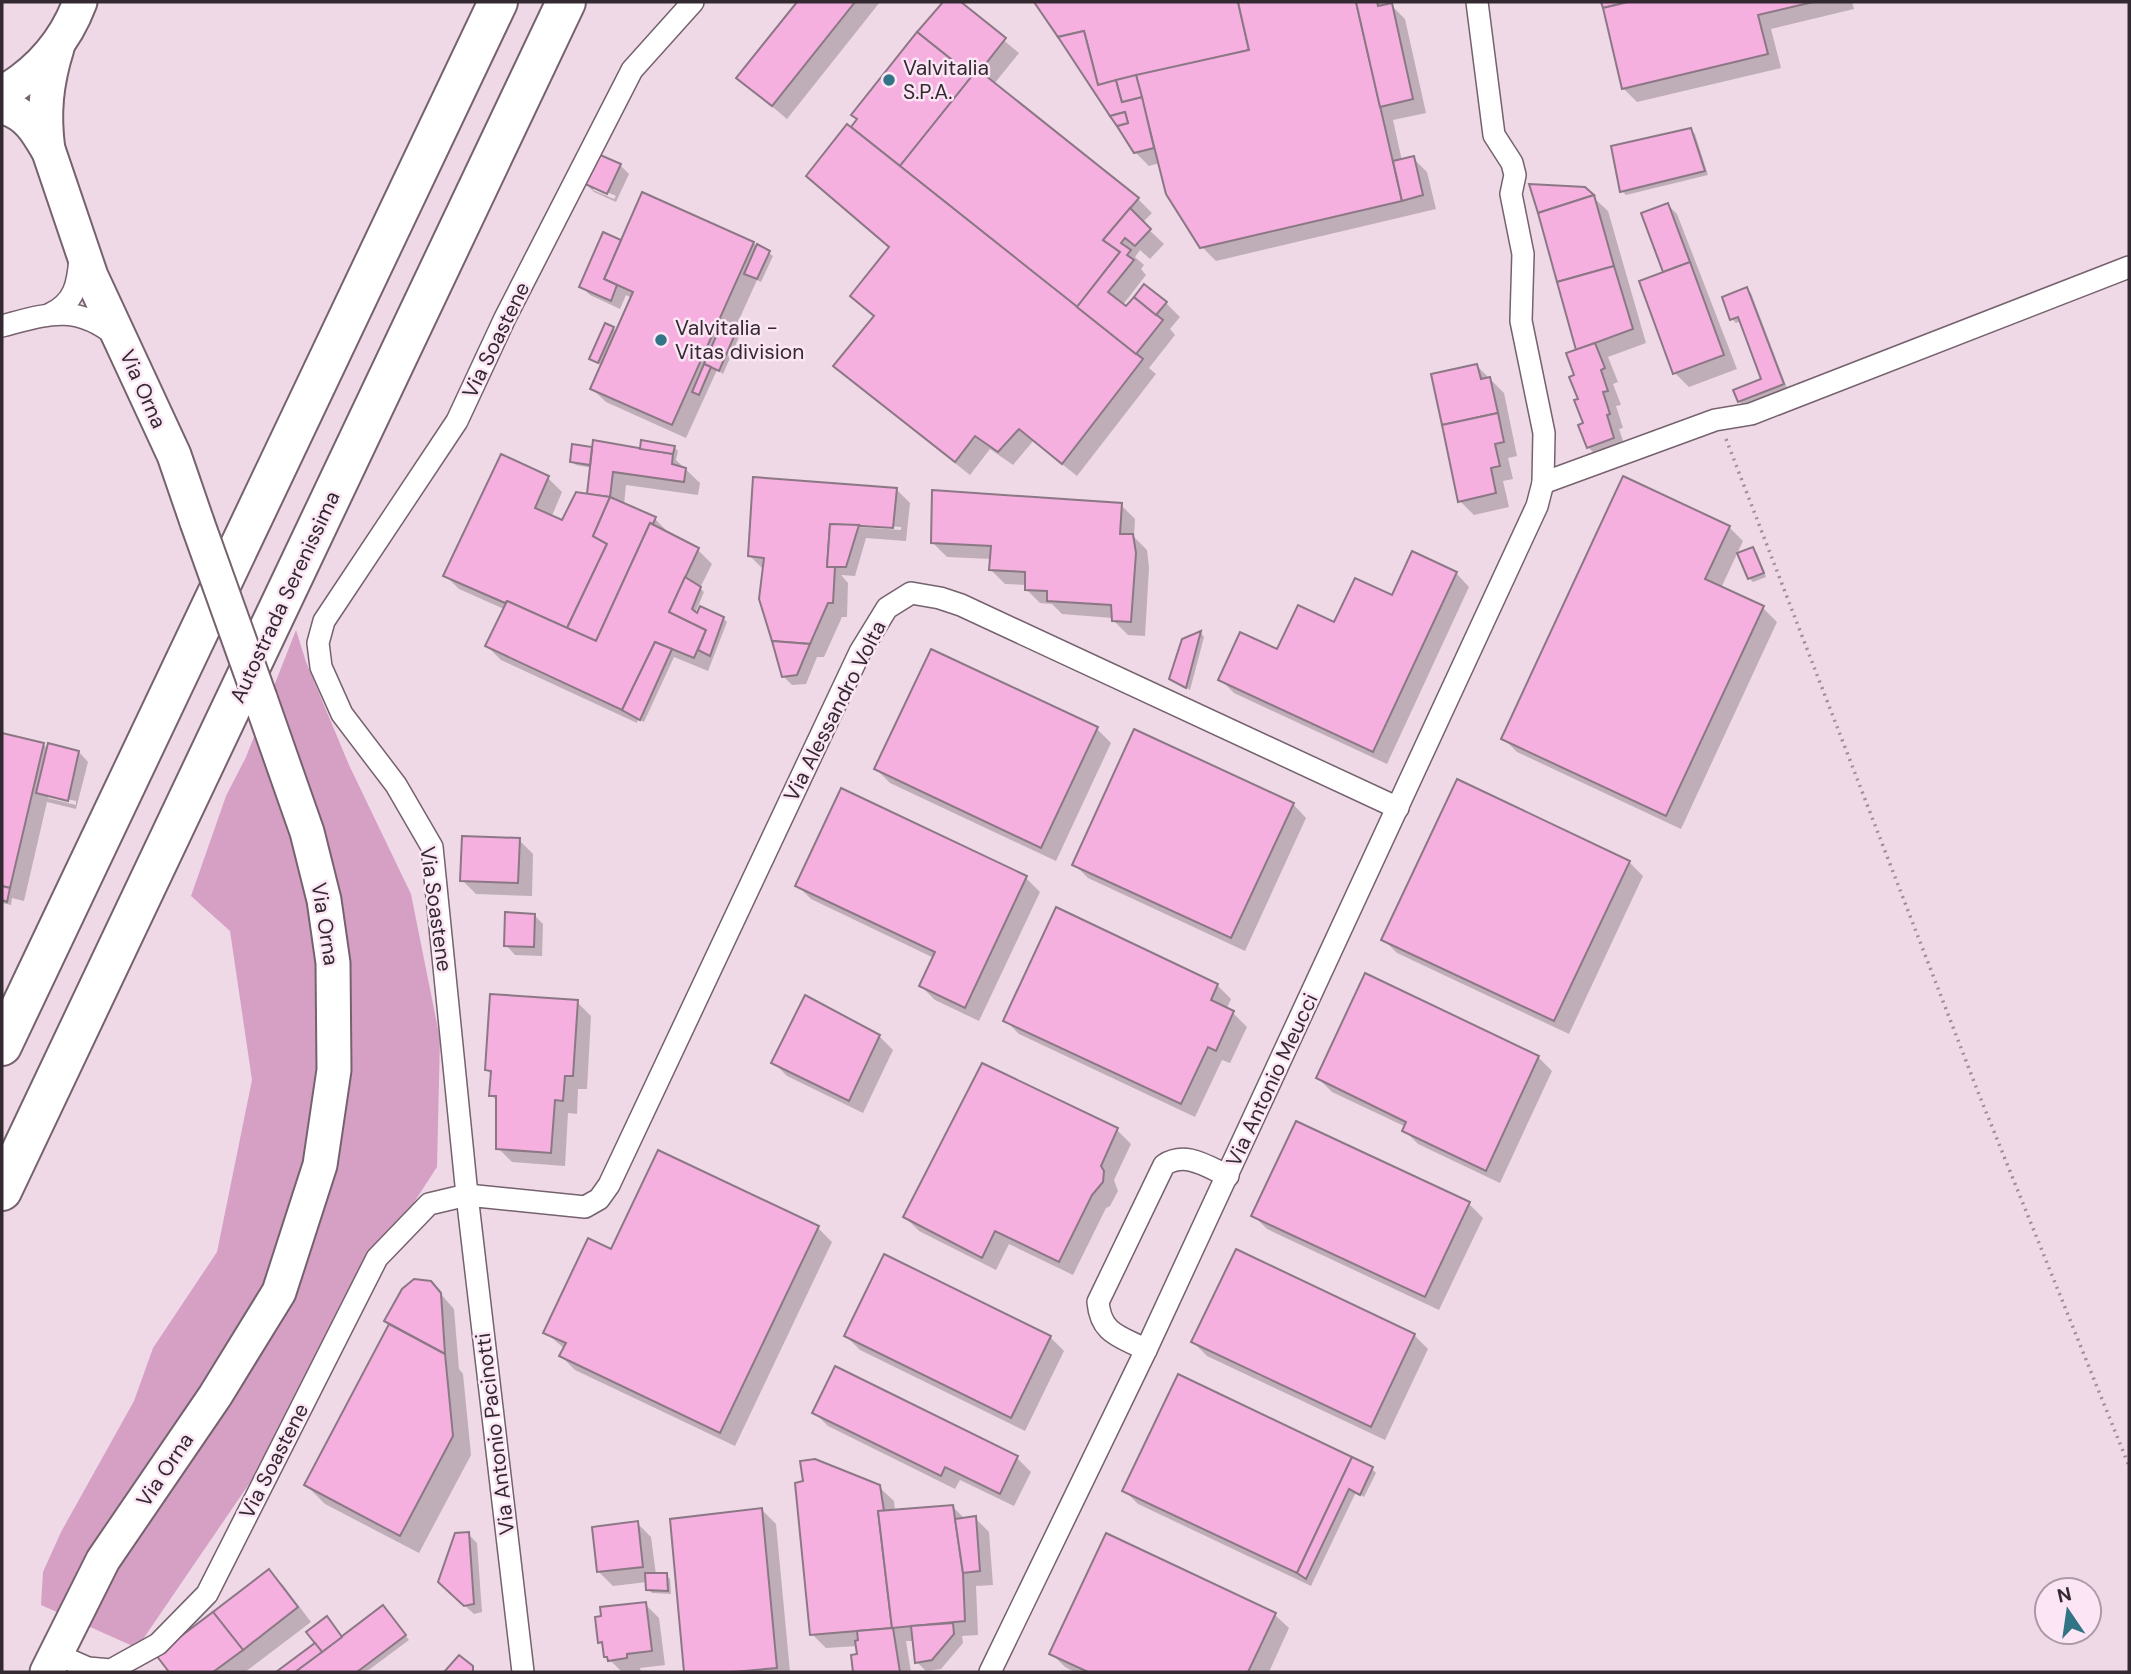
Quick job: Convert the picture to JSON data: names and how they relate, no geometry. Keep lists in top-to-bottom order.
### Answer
{
  "streets": {
    "highway": ["Autostrada Serenissima"],
    "main road": ["Via Orna"],
    "street": [
      "Via Soastene",
      "Via Alessandro Volta",
      "Via Antonio Meucci",
      "Via Antonio Pacinotti"
    ]
  },
  "crossings": [
    ["Via Soastene", "Via Orna"],
    ["Via Soastene", "Via Alessandro Volta"],
    ["Via Soastene", "Via Antonio Pacinotti"],
    ["Via Alessandro Volta", "Via Antonio Meucci"],
    ["Via Alessandro Volta", "Via Antonio Pacinotti"]
  ],
  "places": ["Valvitalia S.P.A.", "Valvitalia - Vitas division"],
  "north": "top"
}
